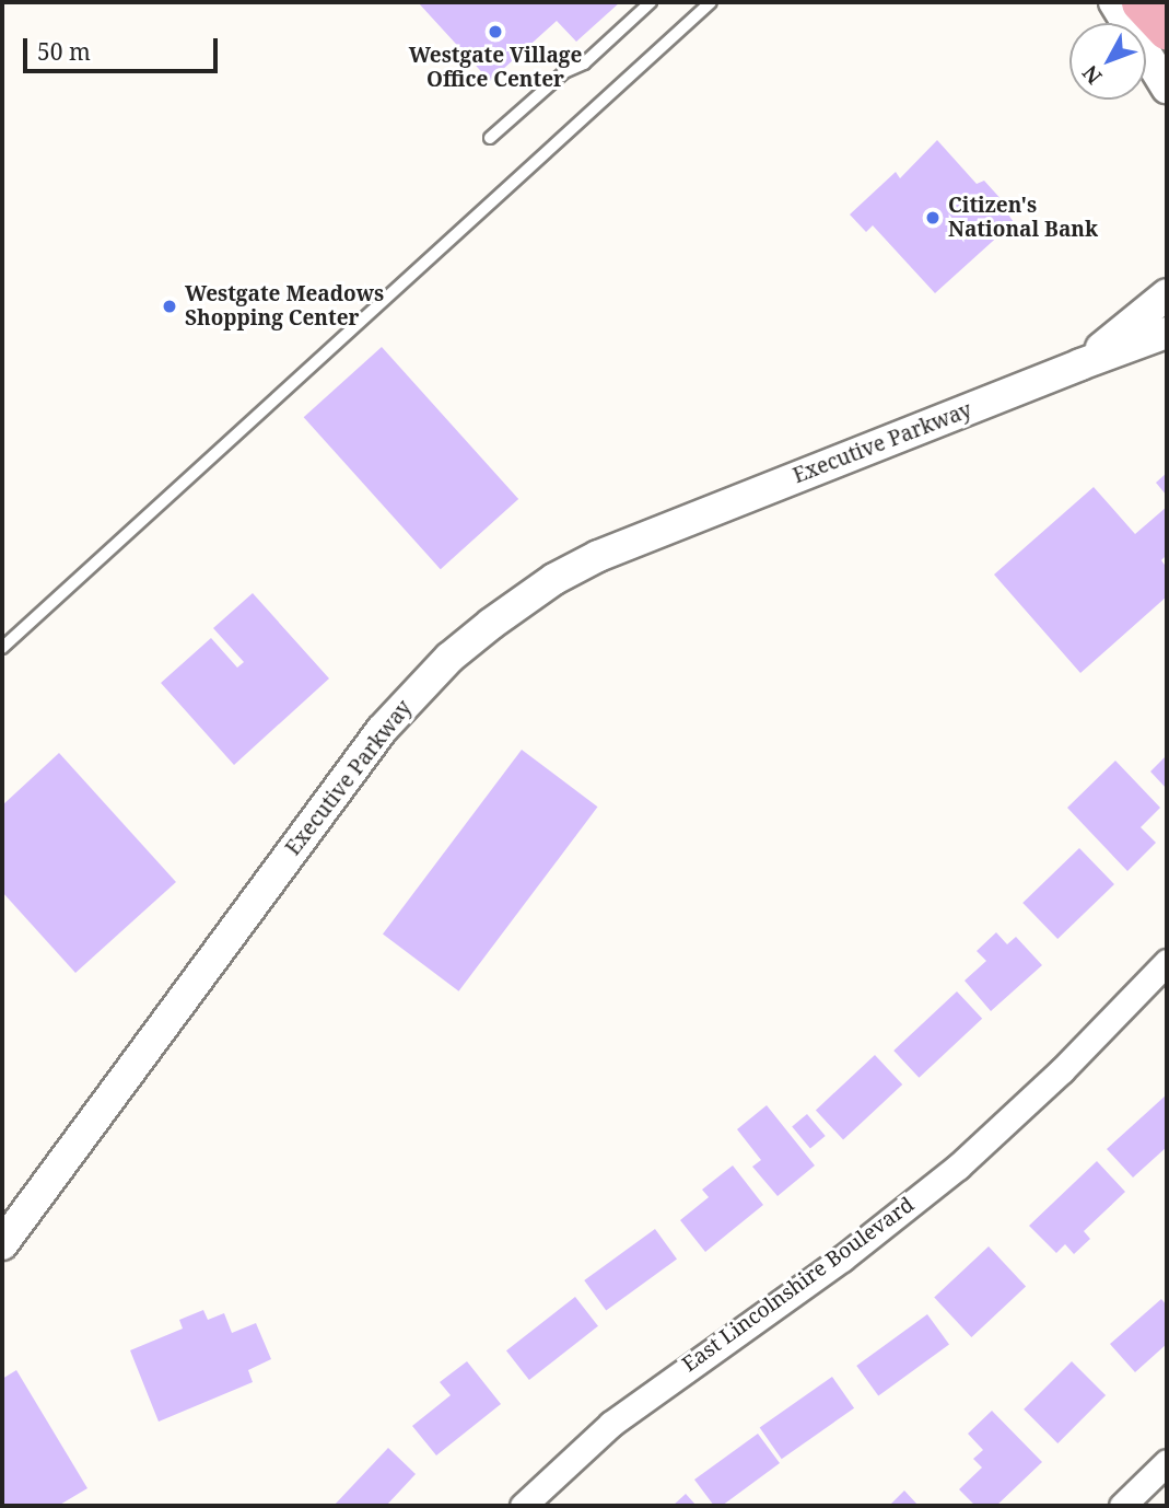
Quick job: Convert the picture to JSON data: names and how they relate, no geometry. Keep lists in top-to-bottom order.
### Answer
{
  "streets": {
    "street": ["Executive Parkway", "East Lincolnshire Boulevard"]
  },
  "places": ["Westgate Village Office Center", "Citizen's National Bank", "Westgate Meadows Shopping Center"],
  "scale_bar": "50 m",
  "north": "bottom left"
}
